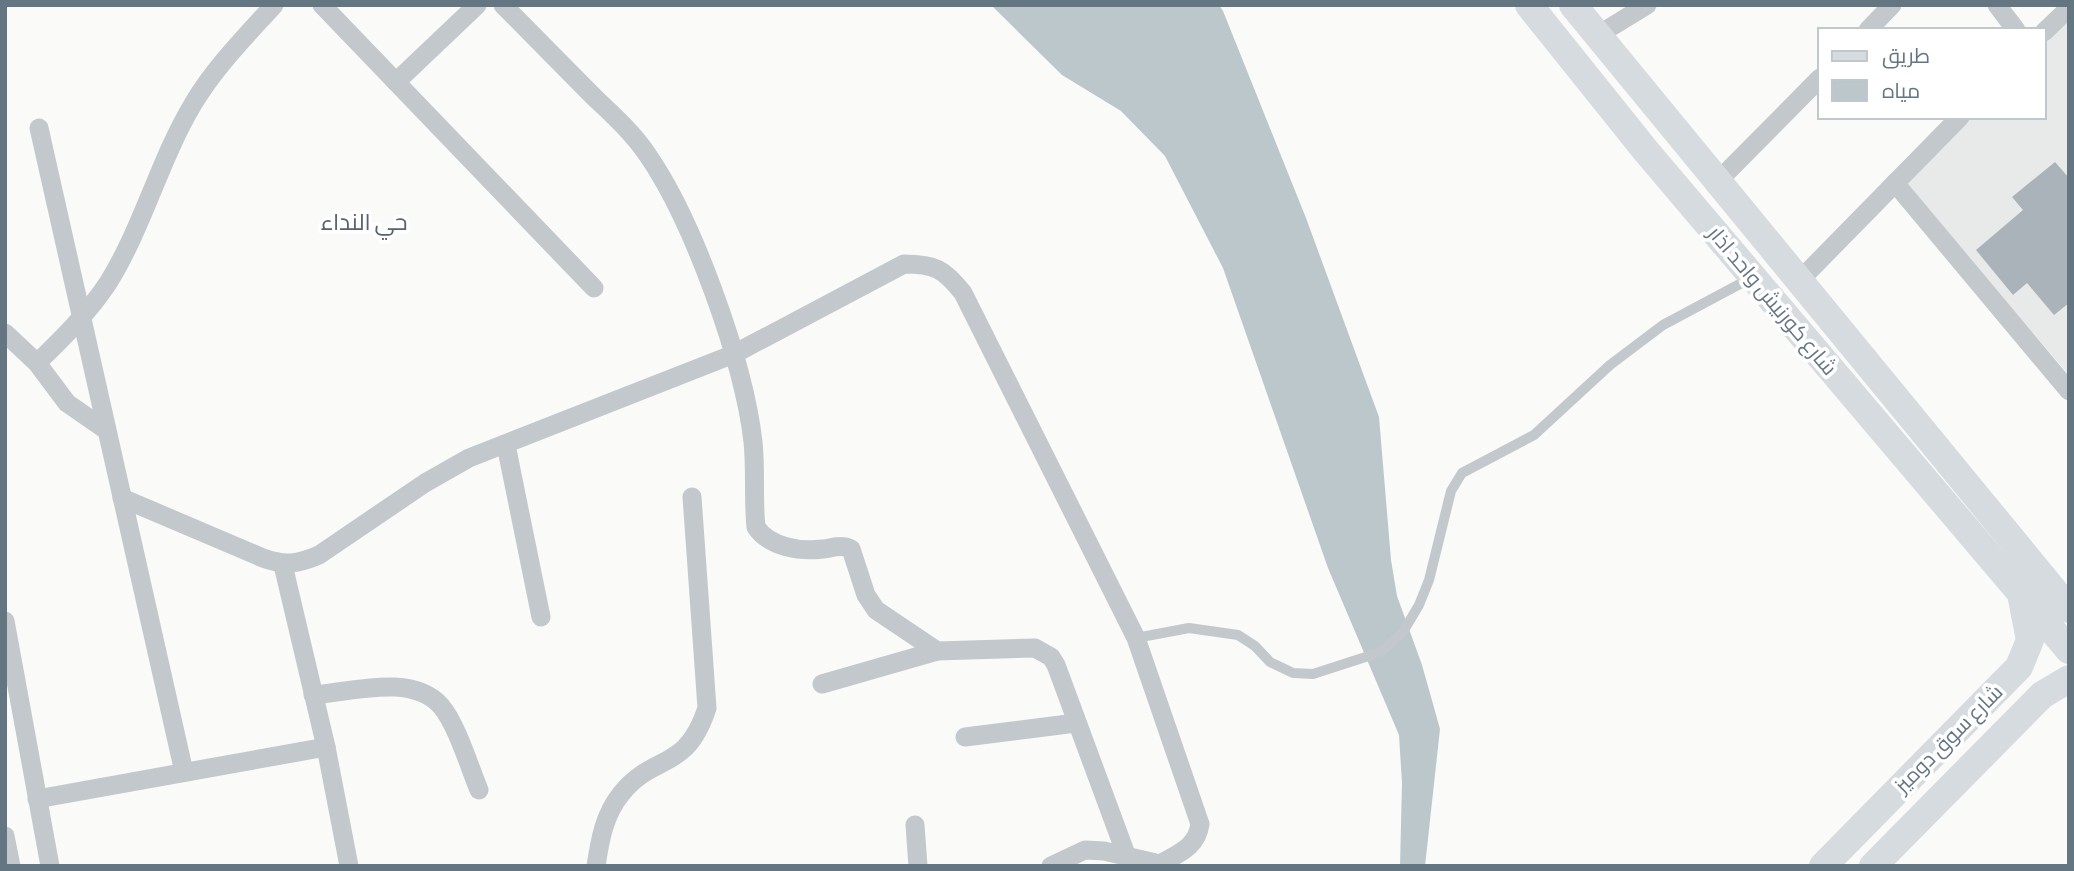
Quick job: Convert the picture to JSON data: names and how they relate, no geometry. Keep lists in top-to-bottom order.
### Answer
{
  "streets": {
    "main road": ["شارع كورنيش واحد اذار", "شارع سوق دوميز"]
  },
  "crossings": [
    ["شارع كورنيش واحد اذار", "شارع سوق دوميز"]
  ],
  "districts": ["حي النداء"],
  "legend": ["طريق", "مياه"]
}
